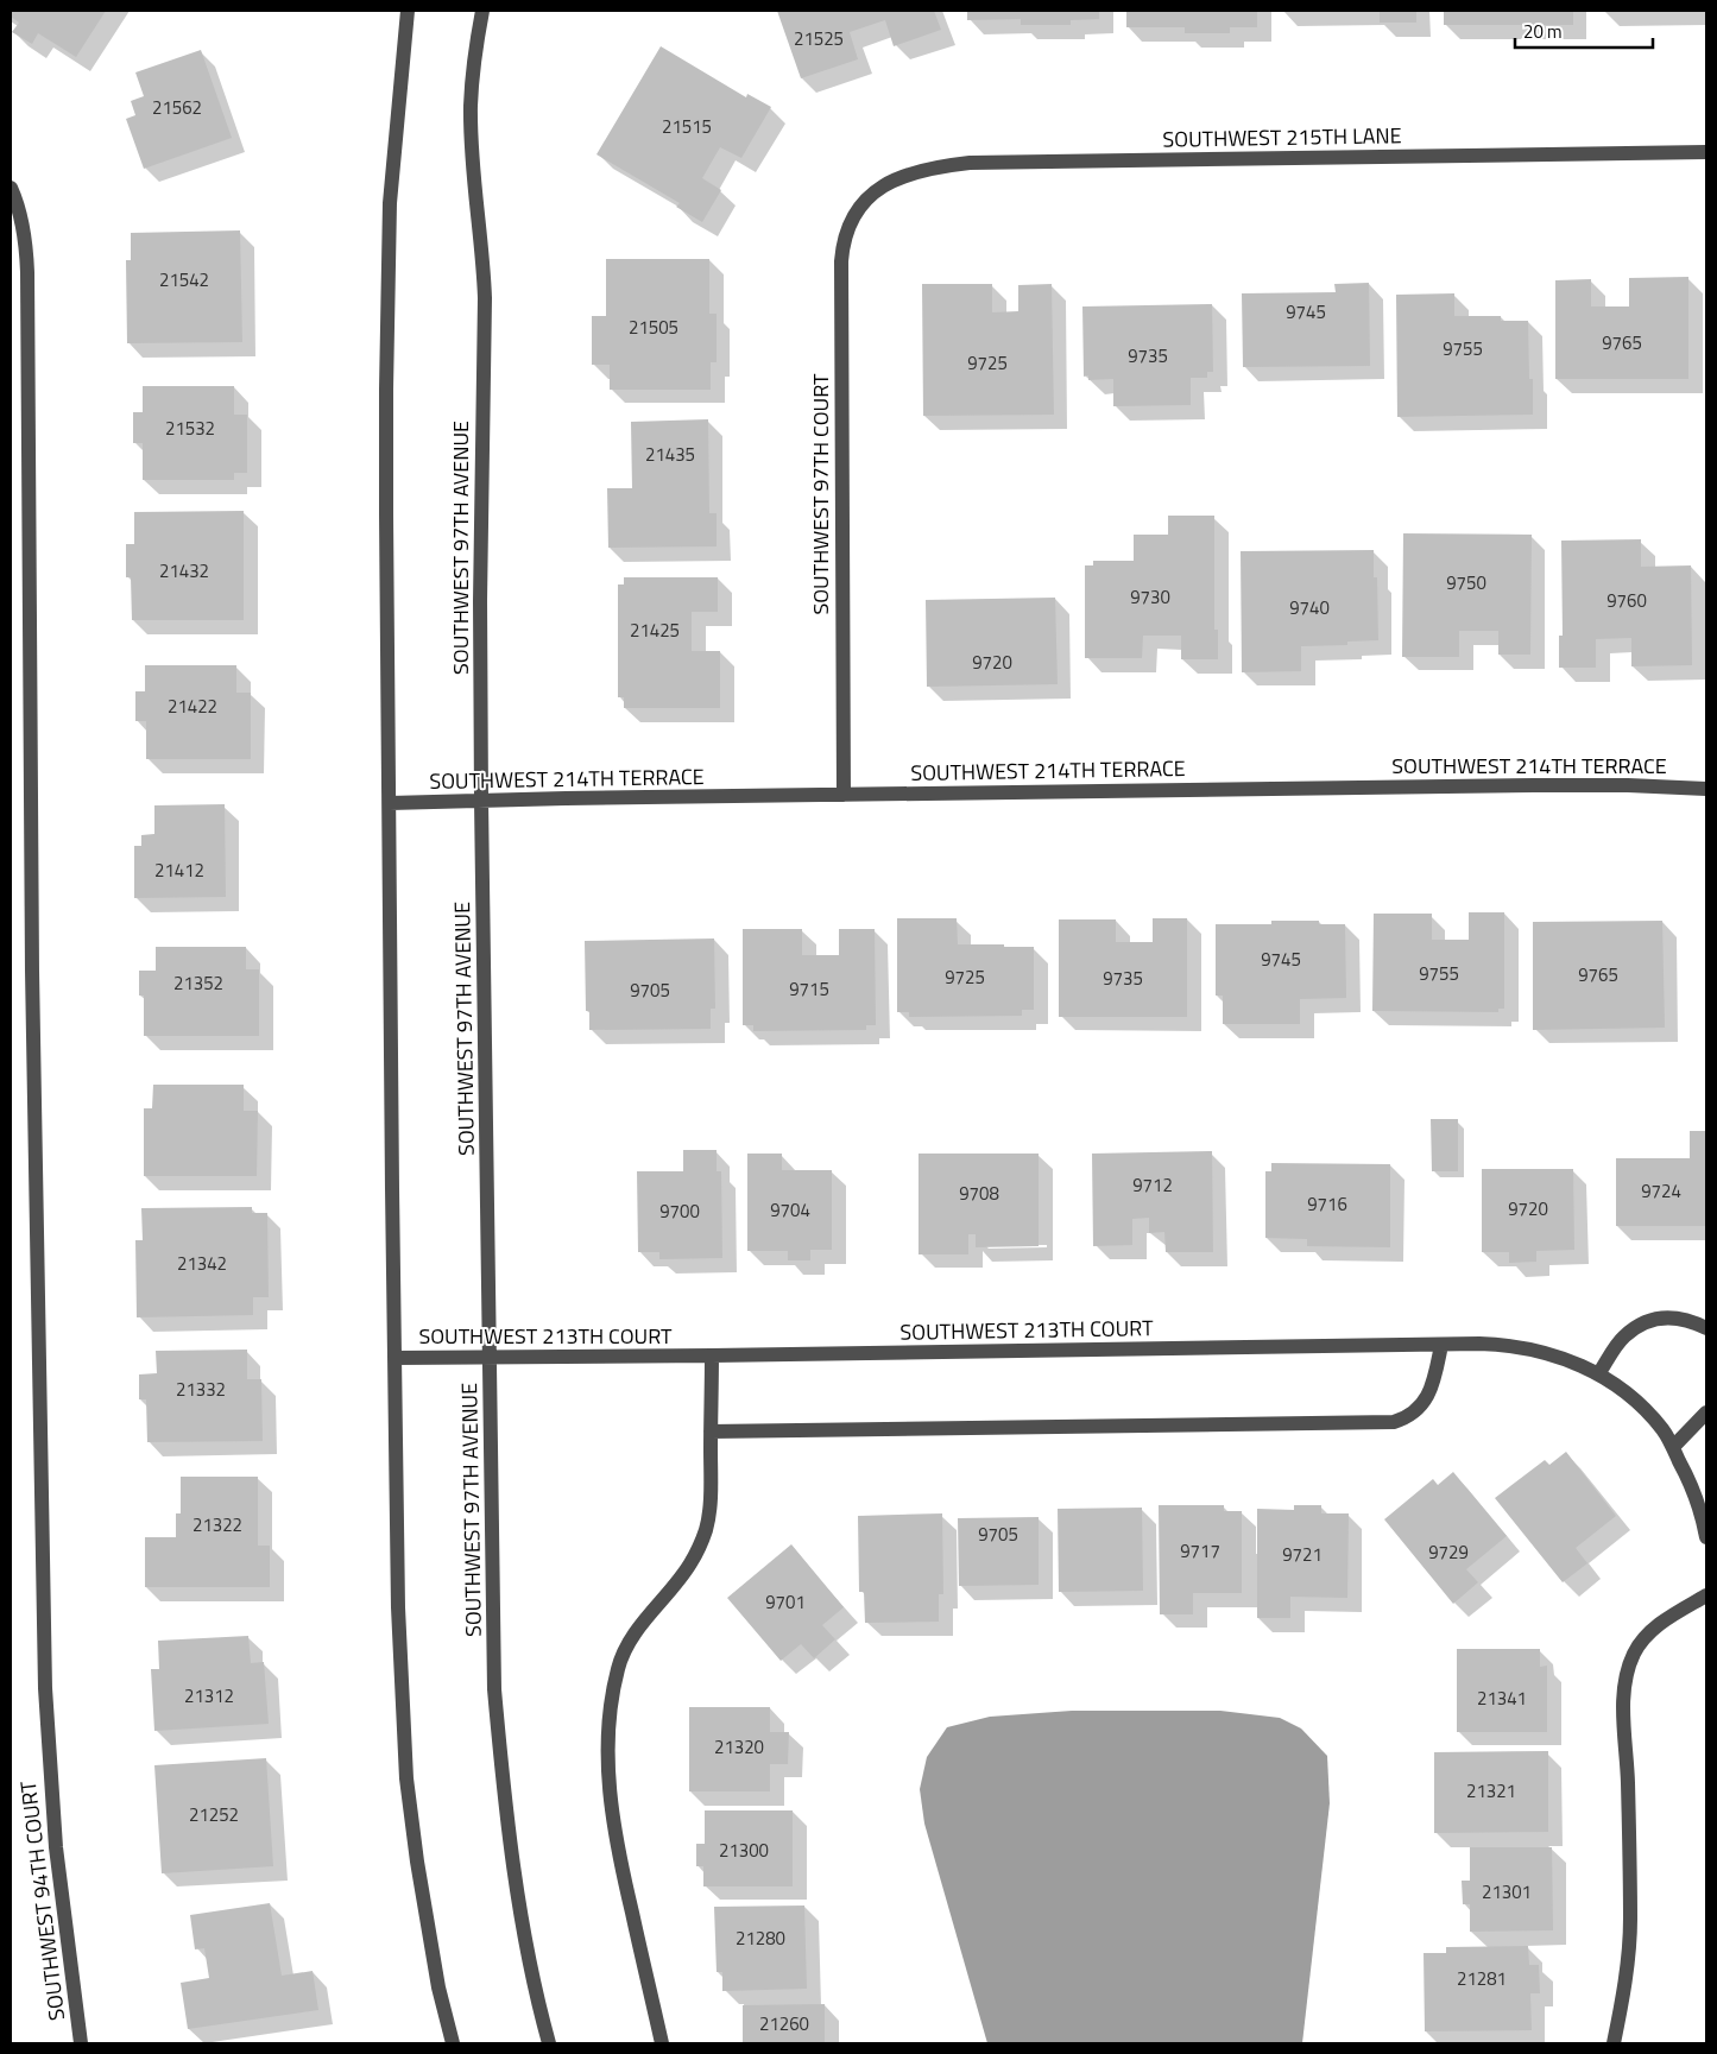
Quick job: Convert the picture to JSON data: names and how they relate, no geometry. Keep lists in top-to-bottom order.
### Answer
{
  "streets": {
    "street": [
      "SOUTHWEST 215TH LANE",
      "SOUTHWEST 97TH COURT",
      "SOUTHWEST 97TH AVENUE",
      "SOUTHWEST 214TH TERRACE",
      "SOUTHWEST 213TH COURT",
      "SOUTHWEST 94TH COURT"
    ]
  },
  "crossings": [
    ["SOUTHWEST 215TH LANE", "SOUTHWEST 97TH COURT"],
    ["SOUTHWEST 97TH COURT", "SOUTHWEST 214TH TERRACE"],
    ["SOUTHWEST 97TH AVENUE", "SOUTHWEST 214TH TERRACE"],
    ["SOUTHWEST 97TH AVENUE", "SOUTHWEST 213TH COURT"]
  ],
  "house_numbers": [
    "21525",
    "21562",
    "21515",
    "21542",
    "9745",
    "21505",
    "9765",
    "9755",
    "9735",
    "9725",
    "21532",
    "21435",
    "21432",
    "9750",
    "9730",
    "9760",
    "9740",
    "21425",
    "9720",
    "21422",
    "21412",
    "9745",
    "9755",
    "9765",
    "9725",
    "9735",
    "21352",
    "9715",
    "9705",
    "9712",
    "9724",
    "9708",
    "9716",
    "9720",
    "9704",
    "9700",
    "21342",
    "21332",
    "21322",
    "9705",
    "9717",
    "9729",
    "9721",
    "9701",
    "21312",
    "21341",
    "21320",
    "21321",
    "21252",
    "21300",
    "21301",
    "21280",
    "21281",
    "21260"
  ],
  "scale_bar": "20 m"
}
